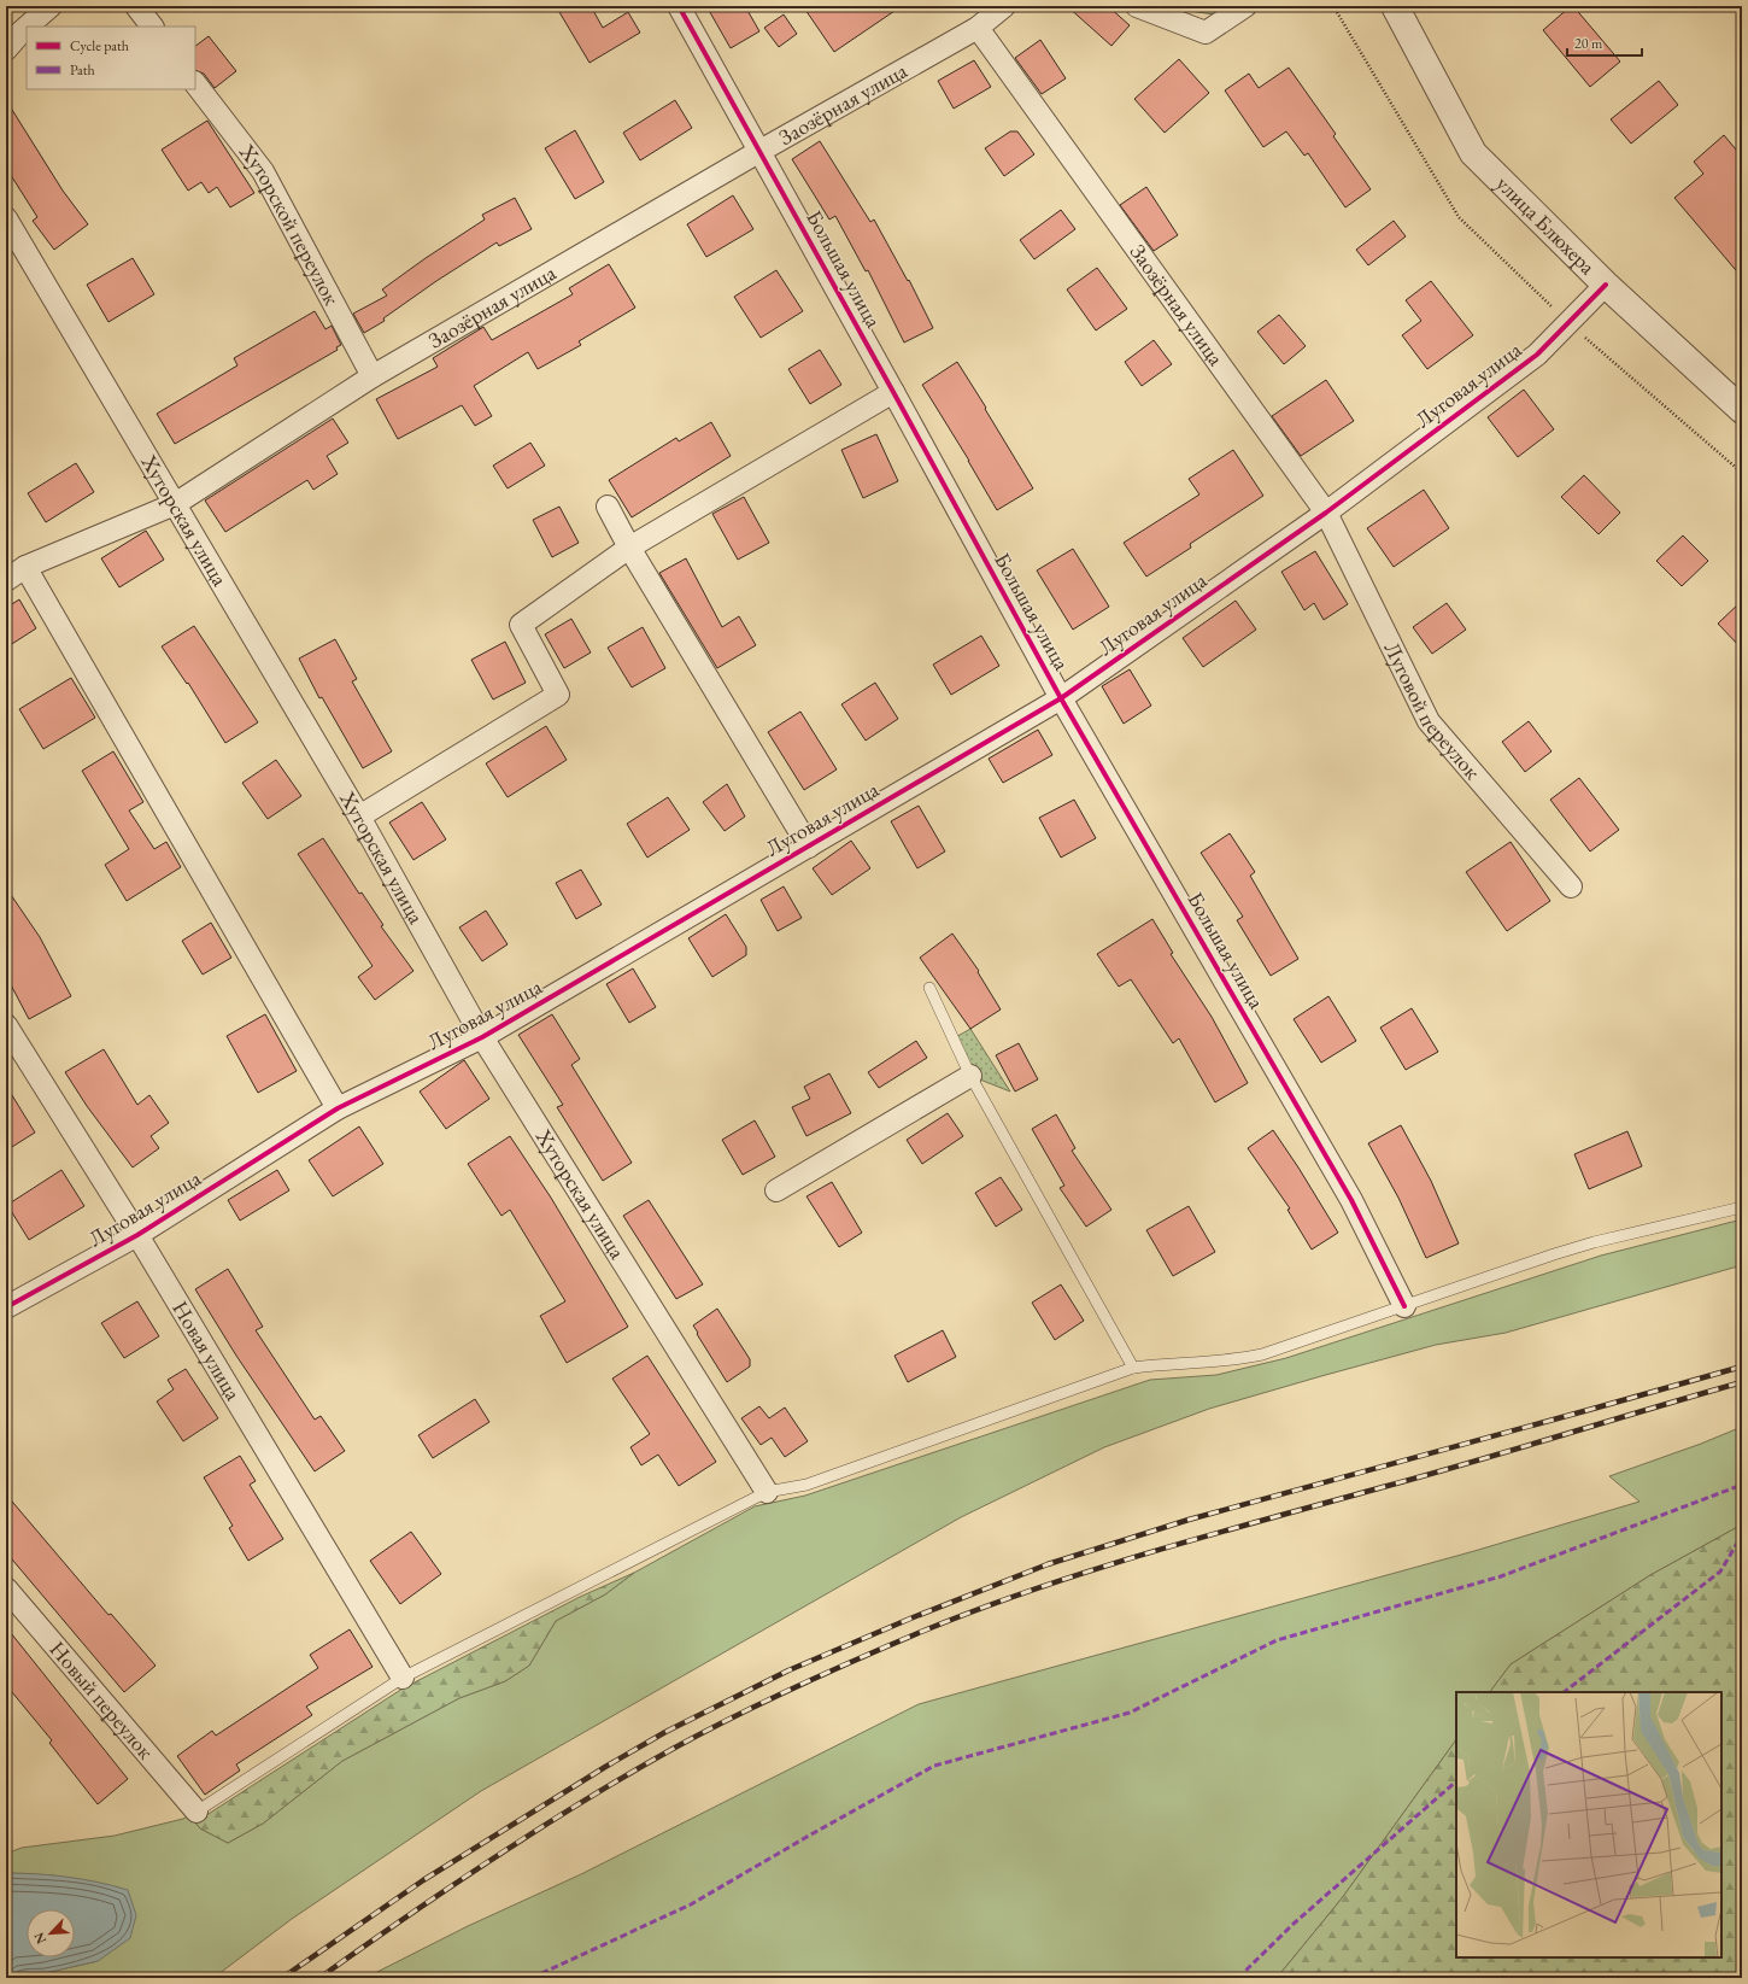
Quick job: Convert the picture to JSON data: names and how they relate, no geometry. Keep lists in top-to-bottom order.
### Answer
{
  "streets": {
    "street": [
      "Заозёрная улица",
      "Хуторской переулок",
      "улица Блюхера",
      "Большая улица",
      "Луговая улица",
      "Хуторская улица",
      "Луговой переулок",
      "Новая улица",
      "Новый переулок"
    ]
  },
  "crossings": [
    ["Заозёрная улица", "Хуторской переулок"],
    ["Заозёрная улица", "Большая улица"],
    ["Заозёрная улица", "Луговая улица"],
    ["Заозёрная улица", "Хуторская улица"],
    ["Заозёрная улица", "Луговой переулок"],
    ["улица Блюхера", "Луговая улица"],
    ["Большая улица", "Луговая улица"],
    ["Луговая улица", "Хуторская улица"],
    ["Луговая улица", "Луговой переулок"],
    ["Луговая улица", "Новая улица"]
  ],
  "legend": ["Cycle path", "Path"],
  "scale_bar": "20 m",
  "north": "bottom left"
}
